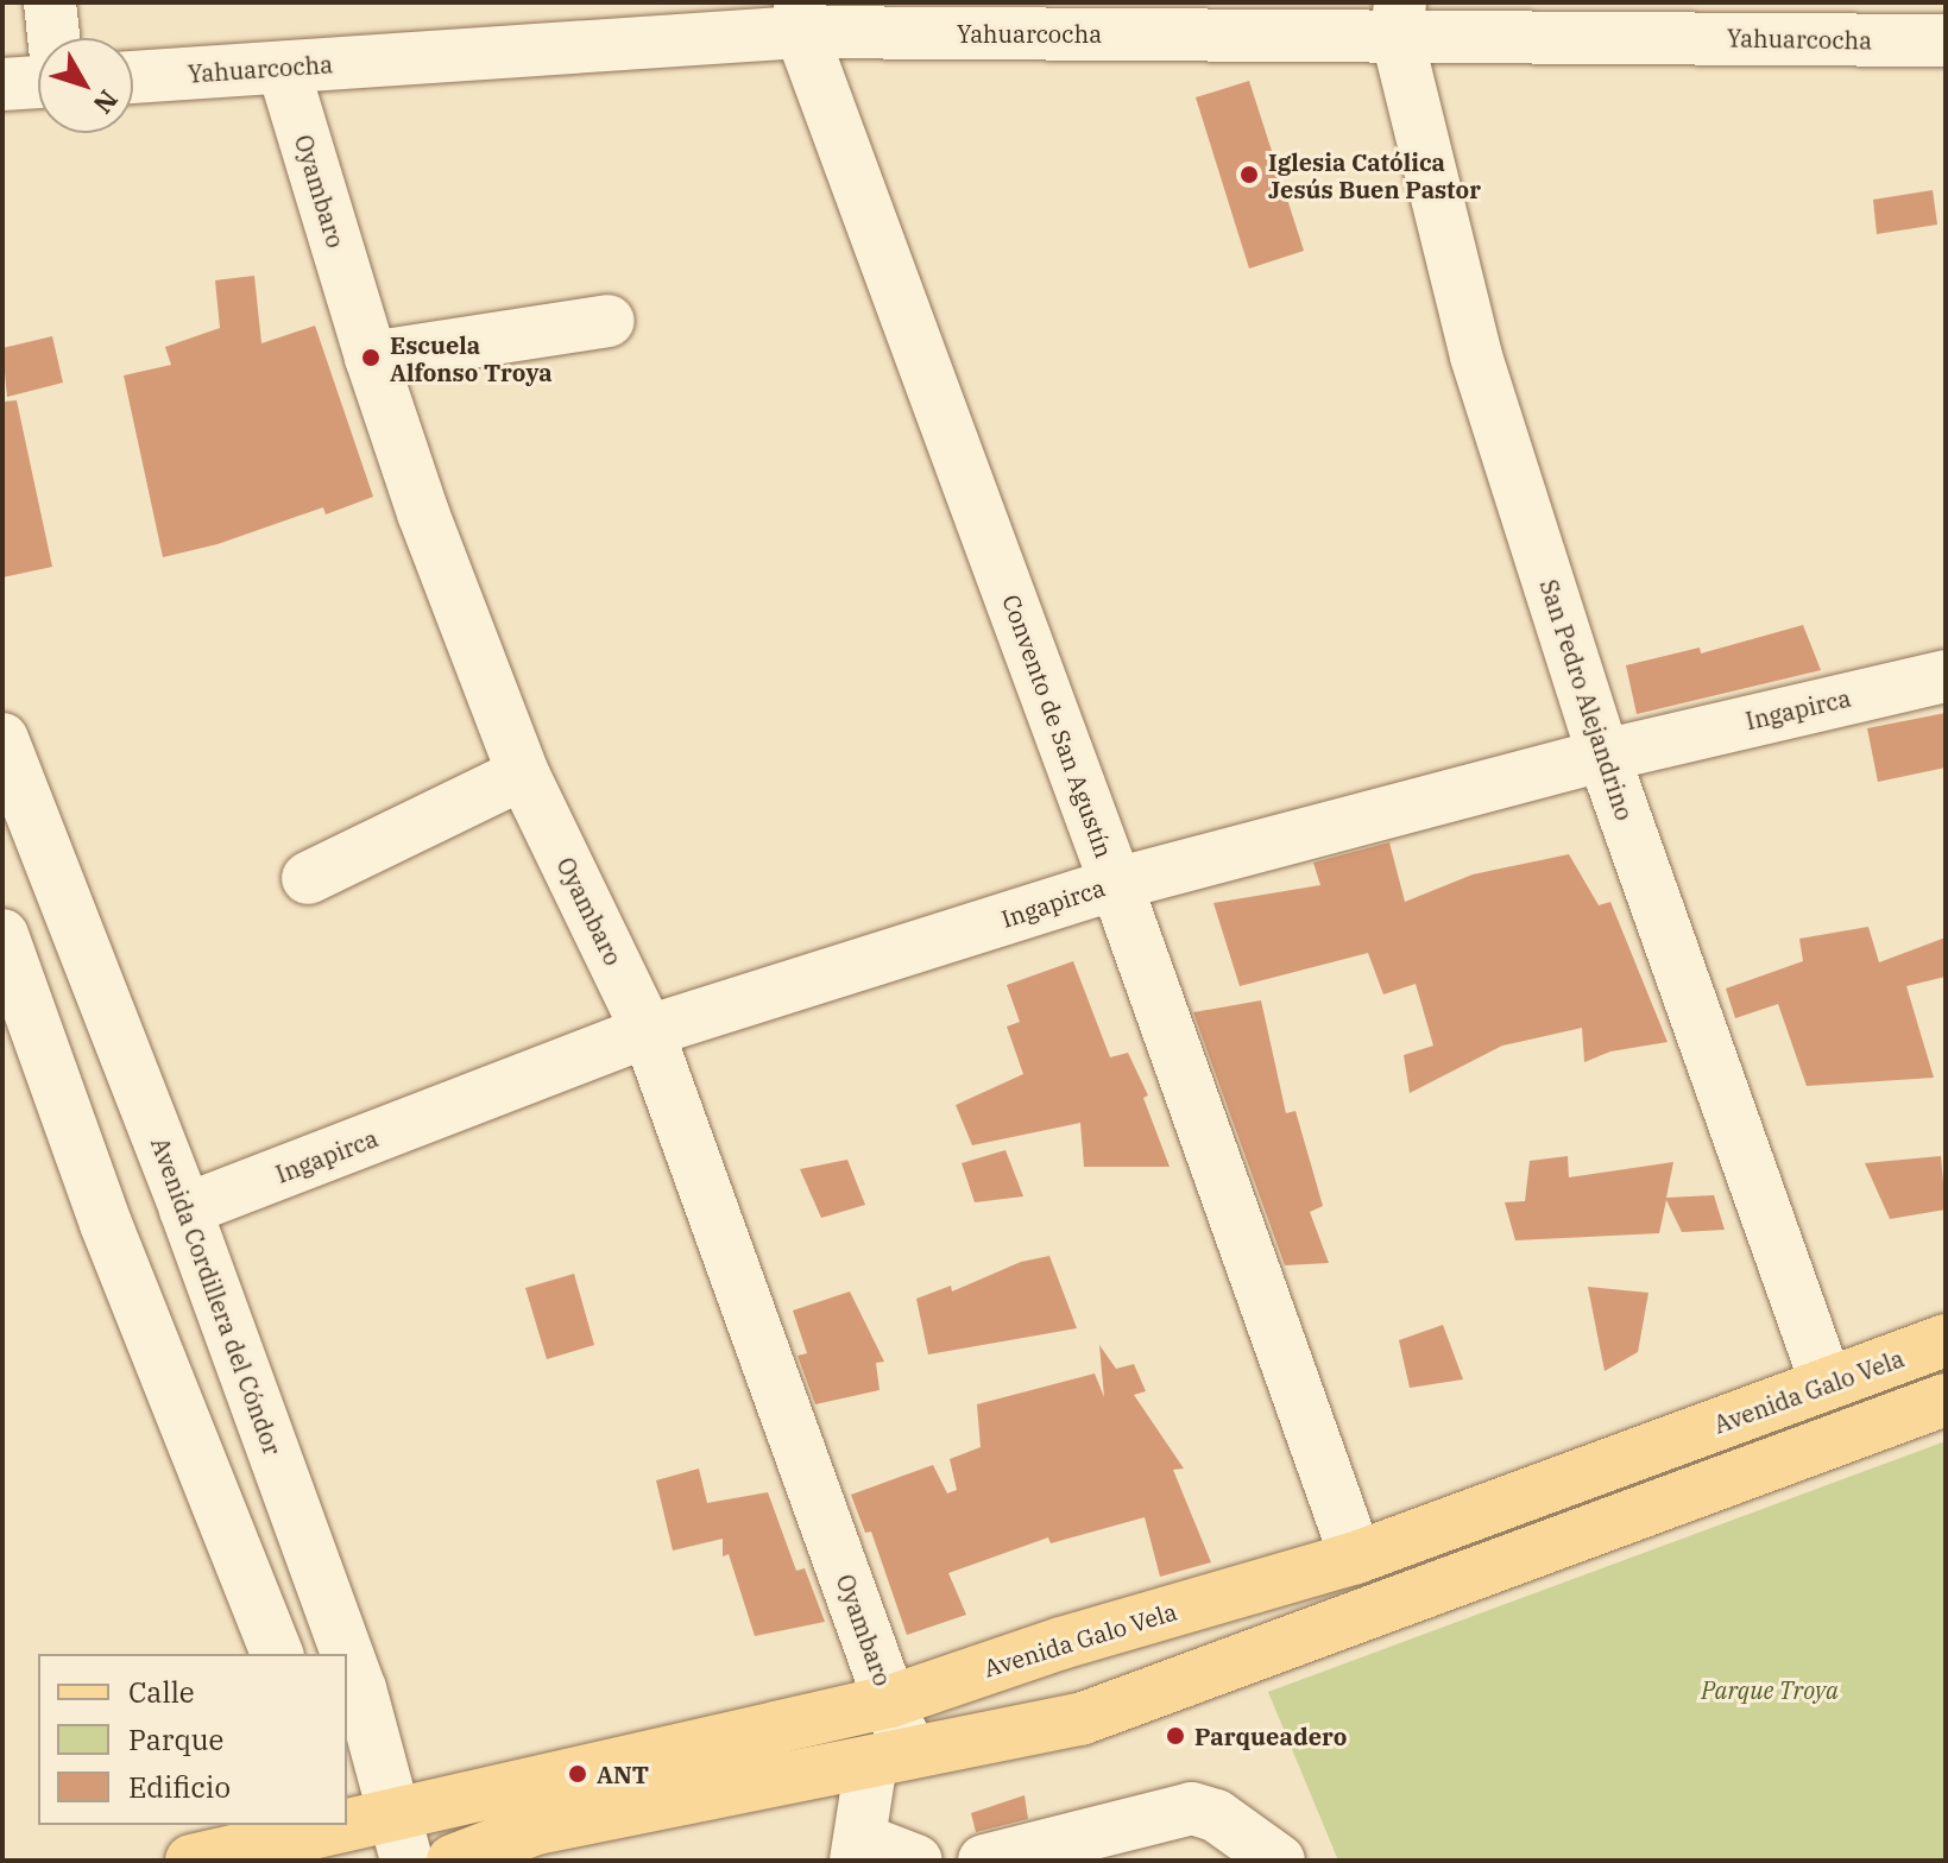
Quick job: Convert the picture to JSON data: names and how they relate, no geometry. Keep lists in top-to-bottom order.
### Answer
{
  "streets": {
    "main road": ["Avenida Galo Vela"],
    "street": [
      "Yahuarcocha",
      "Oyambaro",
      "San Pedro Alejandrino",
      "Ingapirca",
      "Convento de San Agustín",
      "Avenida Cordillera del Cóndor"
    ]
  },
  "crossings": [
    ["Yahuarcocha", "Oyambaro"],
    ["Yahuarcocha", "San Pedro Alejandrino"],
    ["Yahuarcocha", "Convento de San Agustín"],
    ["Oyambaro", "Ingapirca"],
    ["Oyambaro", "Avenida Galo Vela"],
    ["San Pedro Alejandrino", "Ingapirca"],
    ["San Pedro Alejandrino", "Avenida Galo Vela"],
    ["Ingapirca", "Convento de San Agustín"],
    ["Ingapirca", "Avenida Cordillera del Cóndor"],
    ["Convento de San Agustín", "Avenida Galo Vela"],
    ["Avenida Cordillera del Cóndor", "Avenida Galo Vela"]
  ],
  "parks": ["Parque Troya"],
  "places": [
    "Iglesia Católica Jesús Buen Pastor",
    "Escuela Alfonso Troya",
    "Parqueadero",
    "ANT"
  ],
  "legend": ["Calle", "Parque", "Edificio"],
  "north": "bottom right"
}
